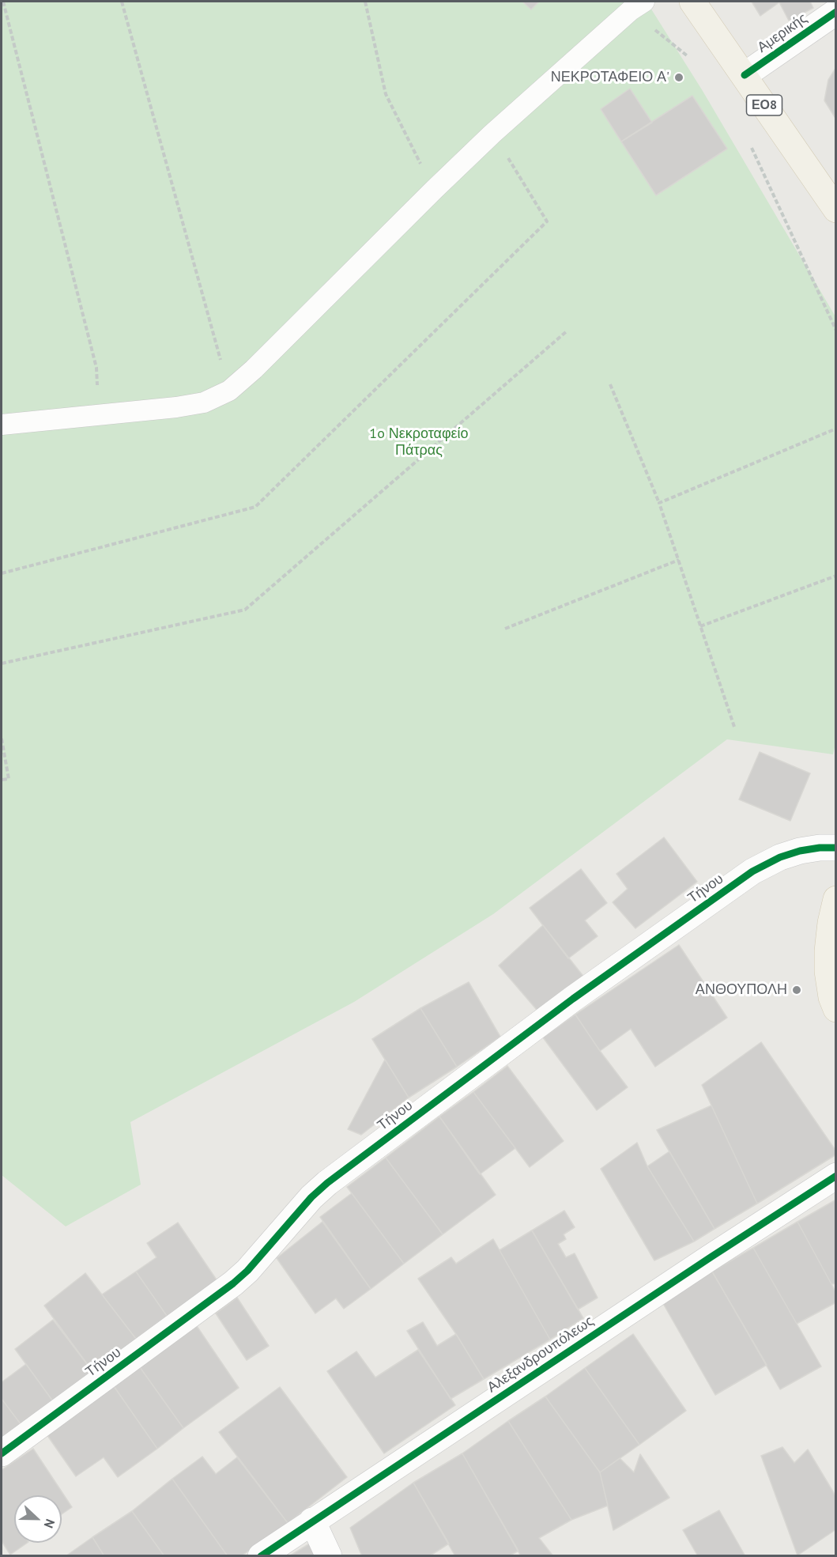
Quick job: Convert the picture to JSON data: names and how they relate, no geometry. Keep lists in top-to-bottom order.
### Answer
{
  "streets": {
    "main road": ["ΕΟ8"],
    "street": ["Αμερικής", "Τήνου", "Αλεξανδρουπόλεως"]
  },
  "crossings": [
    ["Αμερικής", "ΕΟ8"]
  ],
  "parks": ["1o Νεκροταφείο Πάτρας"],
  "places": ["ΝΕΚΡΟΤΑΦΕΙΟ Α'", "ΑΝΘΟΥΠΟΛΗ"],
  "north": "right"
}
